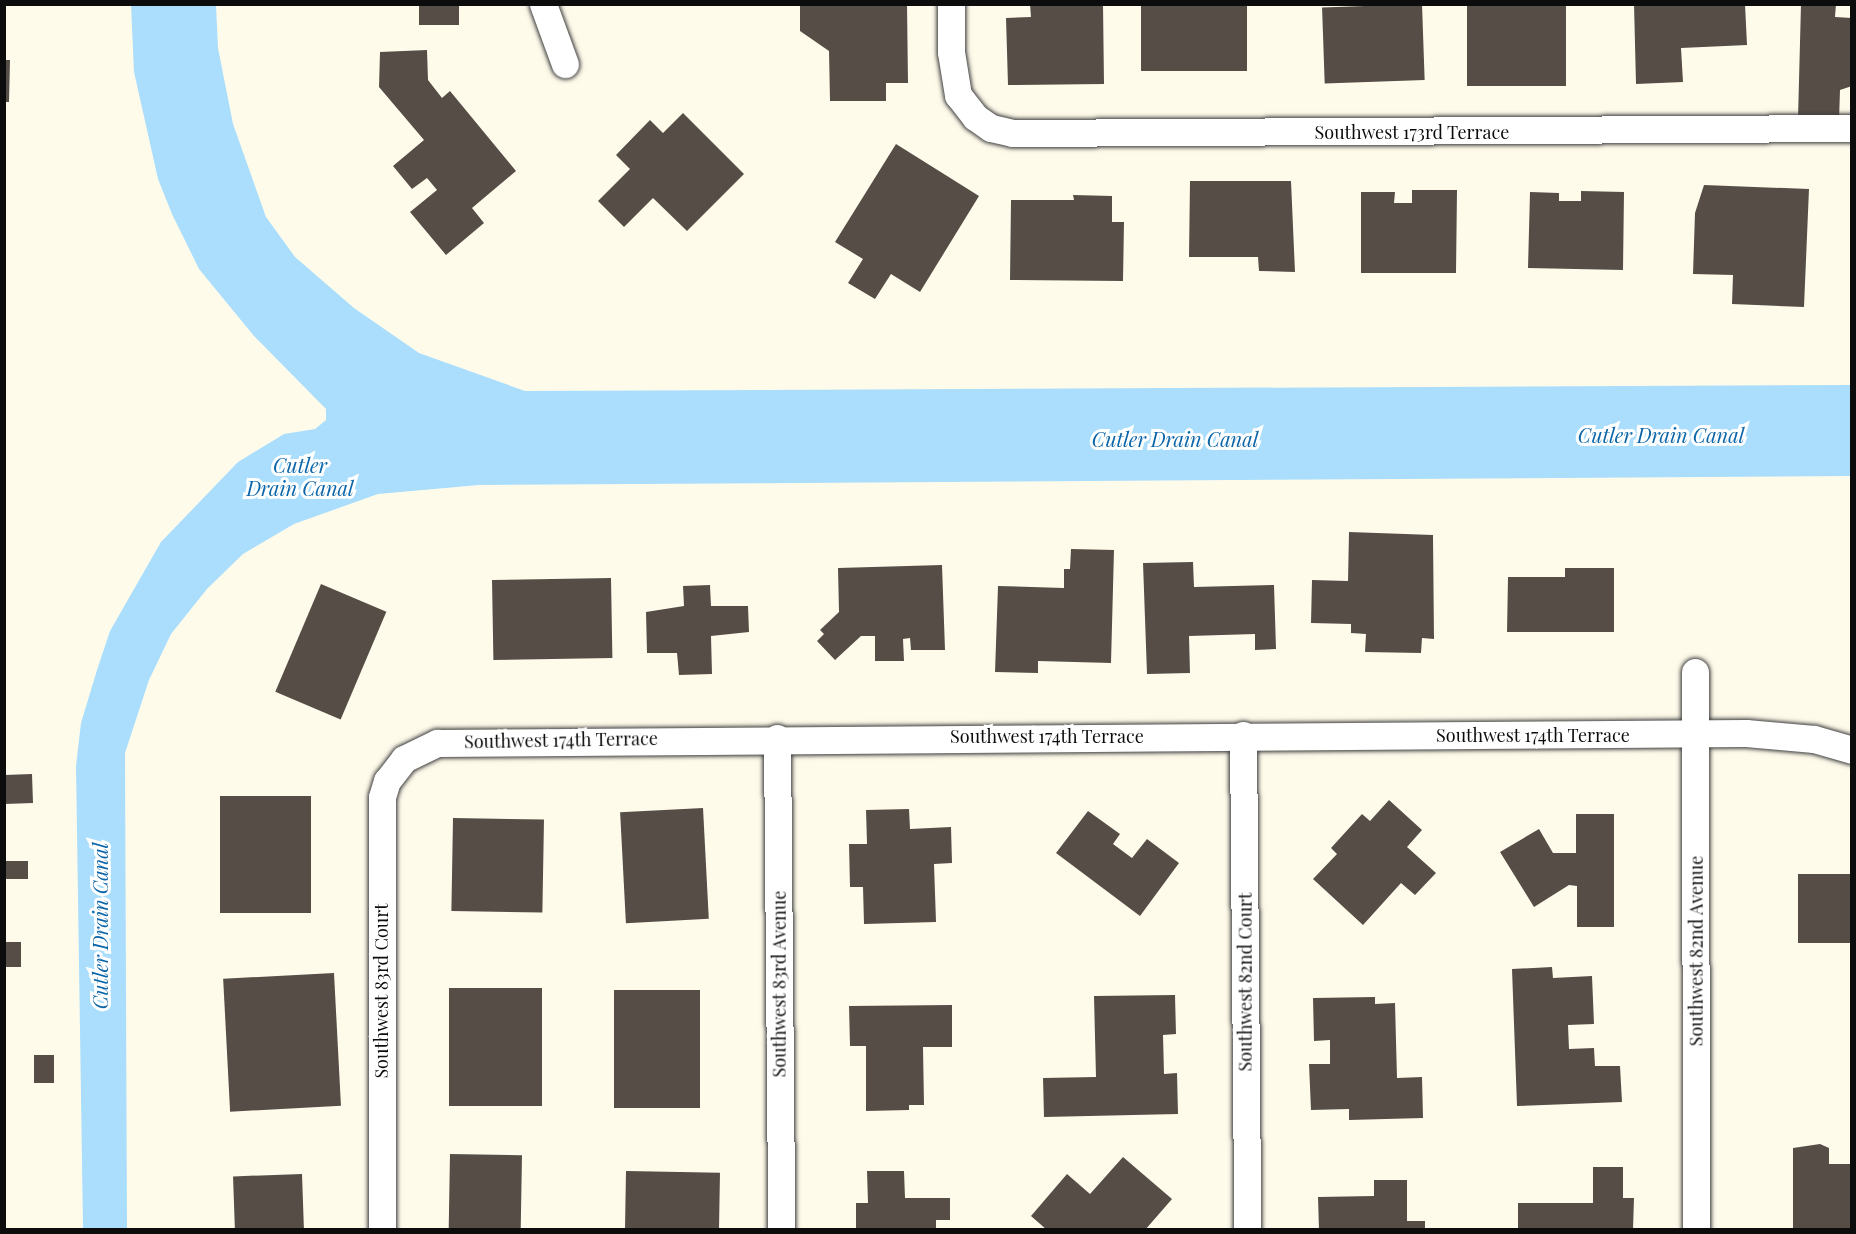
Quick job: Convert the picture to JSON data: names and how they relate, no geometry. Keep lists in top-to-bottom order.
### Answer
{
  "streets": {
    "street": [
      "Southwest 173rd Terrace",
      "Southwest 174th Terrace",
      "Southwest 82nd Avenue",
      "Southwest 82nd Court",
      "Southwest 83rd Avenue",
      "Southwest 83rd Court"
    ]
  },
  "crossings": [
    ["Southwest 174th Terrace", "Southwest 82nd Avenue"],
    ["Southwest 174th Terrace", "Southwest 82nd Court"],
    ["Southwest 174th Terrace", "Southwest 83rd Avenue"],
    ["Southwest 174th Terrace", "Southwest 83rd Court"]
  ],
  "water": ["Cutler Drain Canal"]
}
